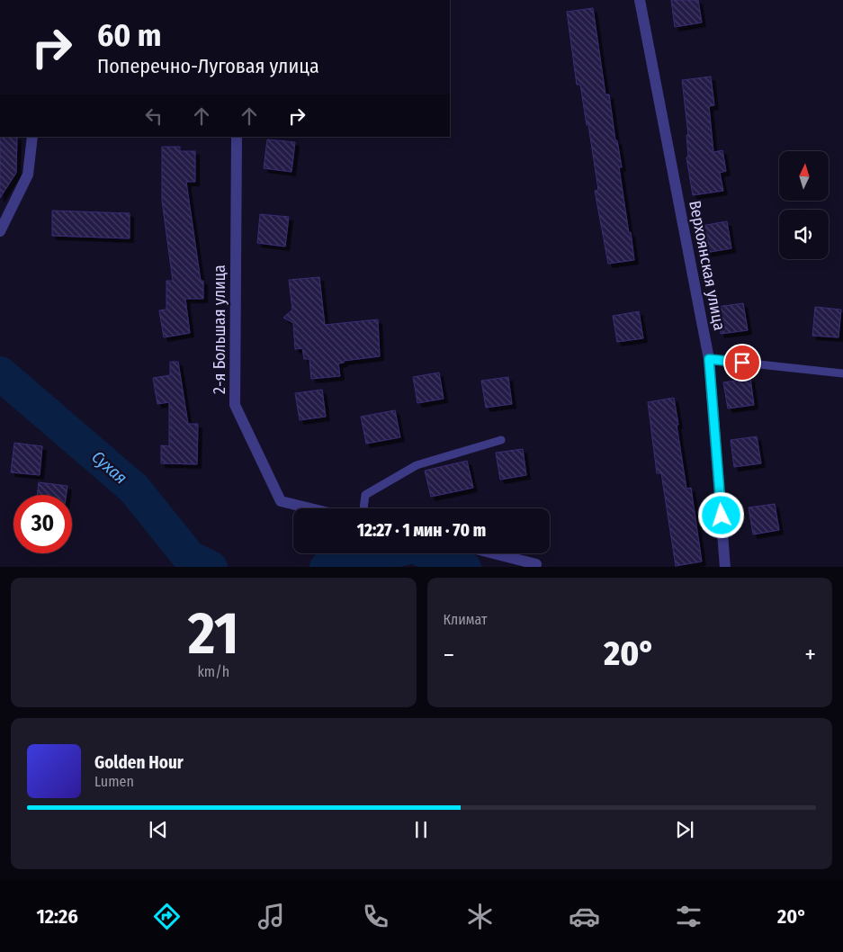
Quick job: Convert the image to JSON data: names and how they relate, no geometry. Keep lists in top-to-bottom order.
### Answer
{
  "streets": {
    "street": ["Верхоянская улица", "2-я Большая улица"]
  },
  "water": ["Сухая"],
  "north": "top",
  "page": {
    "turn": ["60 m", "Поперечно-Луговая улица"],
    "limit": "30",
    "trip": "12:27 · 1 мин · 70 m",
    "tile": [
      ["21", "km/h"],
      "Климат"
    ],
    "heat": ["−", "20°", "+"],
    "song": ["Golden Hour", "Lumen"],
    "tabs": ["12:26", "20°"]
  }
}
